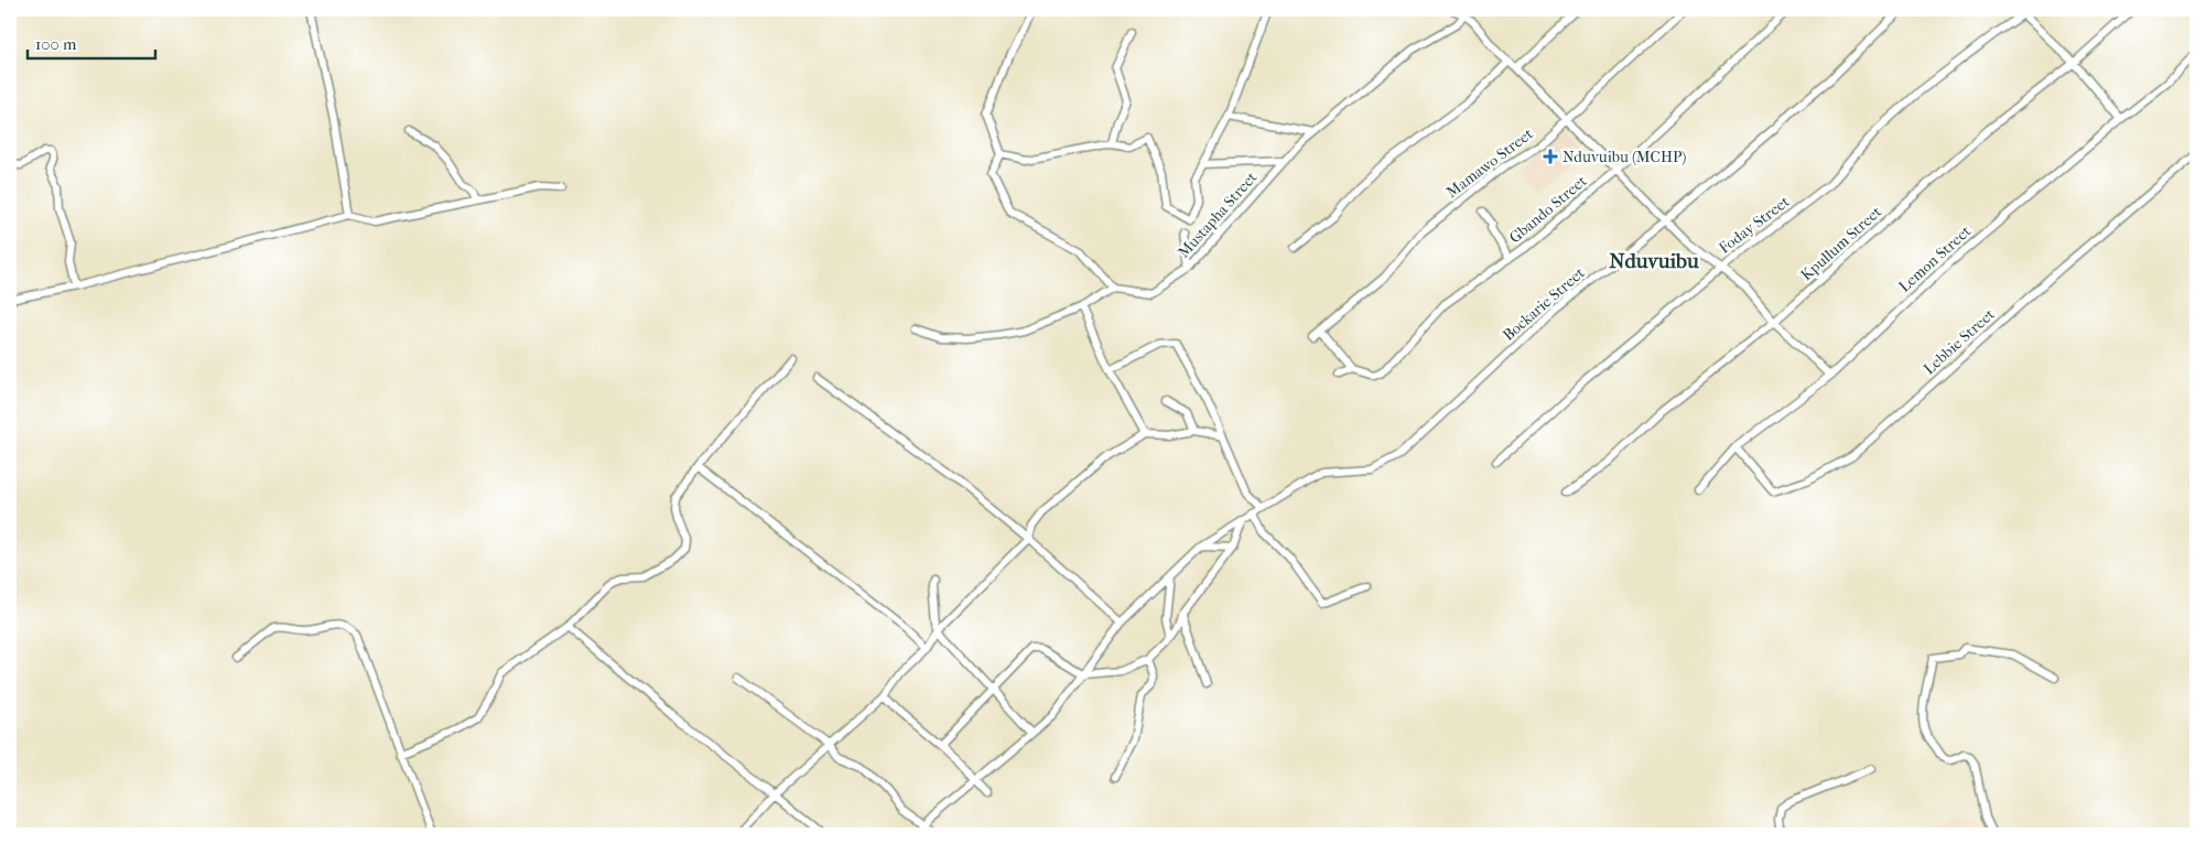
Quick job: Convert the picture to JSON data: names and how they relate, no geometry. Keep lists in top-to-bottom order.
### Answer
{
  "streets": {
    "street": [
      "Mamawo Street",
      "Gbando Street",
      "Mustapha Street",
      "Foday Street",
      "Kpullum Street",
      "Lemon Street",
      "Bockarie Street",
      "Lebbie Street"
    ]
  },
  "crossings": [
    ["Lemon Street", "Lebbie Street"]
  ],
  "districts": ["Nduvuibu"],
  "places": {
    "health": ["Nduvuibu (MCHP)"]
  },
  "scale_bar": "100 m"
}
